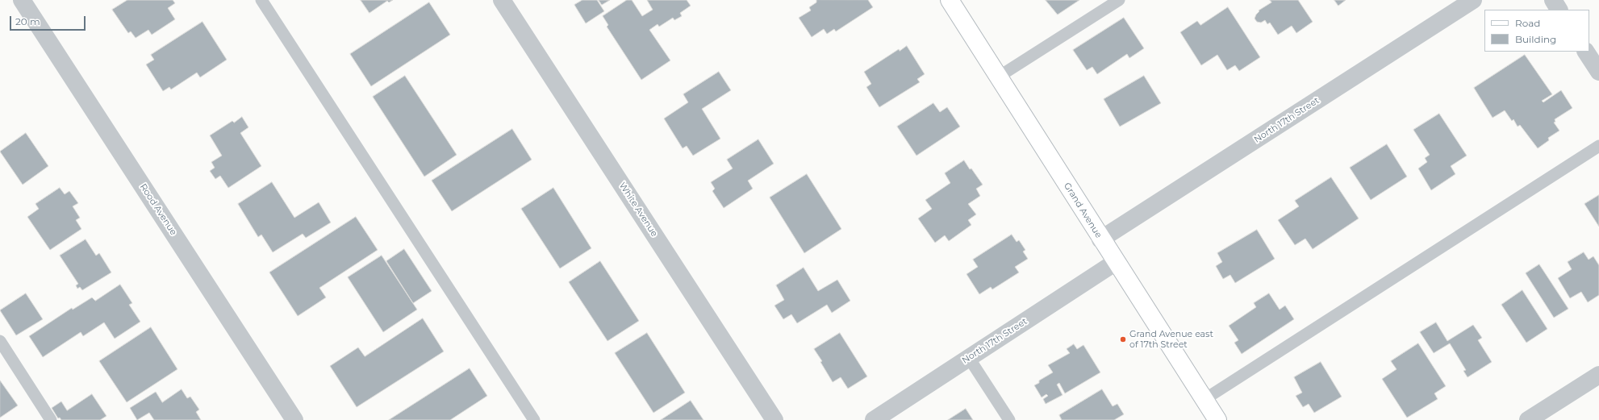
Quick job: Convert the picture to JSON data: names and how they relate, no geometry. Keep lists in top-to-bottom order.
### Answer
{
  "streets": {
    "street": [
      "North 17th Street",
      "Rood Avenue",
      "White Avenue",
      "Grand Avenue"
    ]
  },
  "crossings": [
    ["North 17th Street", "Grand Avenue"]
  ],
  "places": ["Grand Avenue east of 17th Street"],
  "legend": ["Road", "Building"],
  "scale_bar": "20 m"
}
